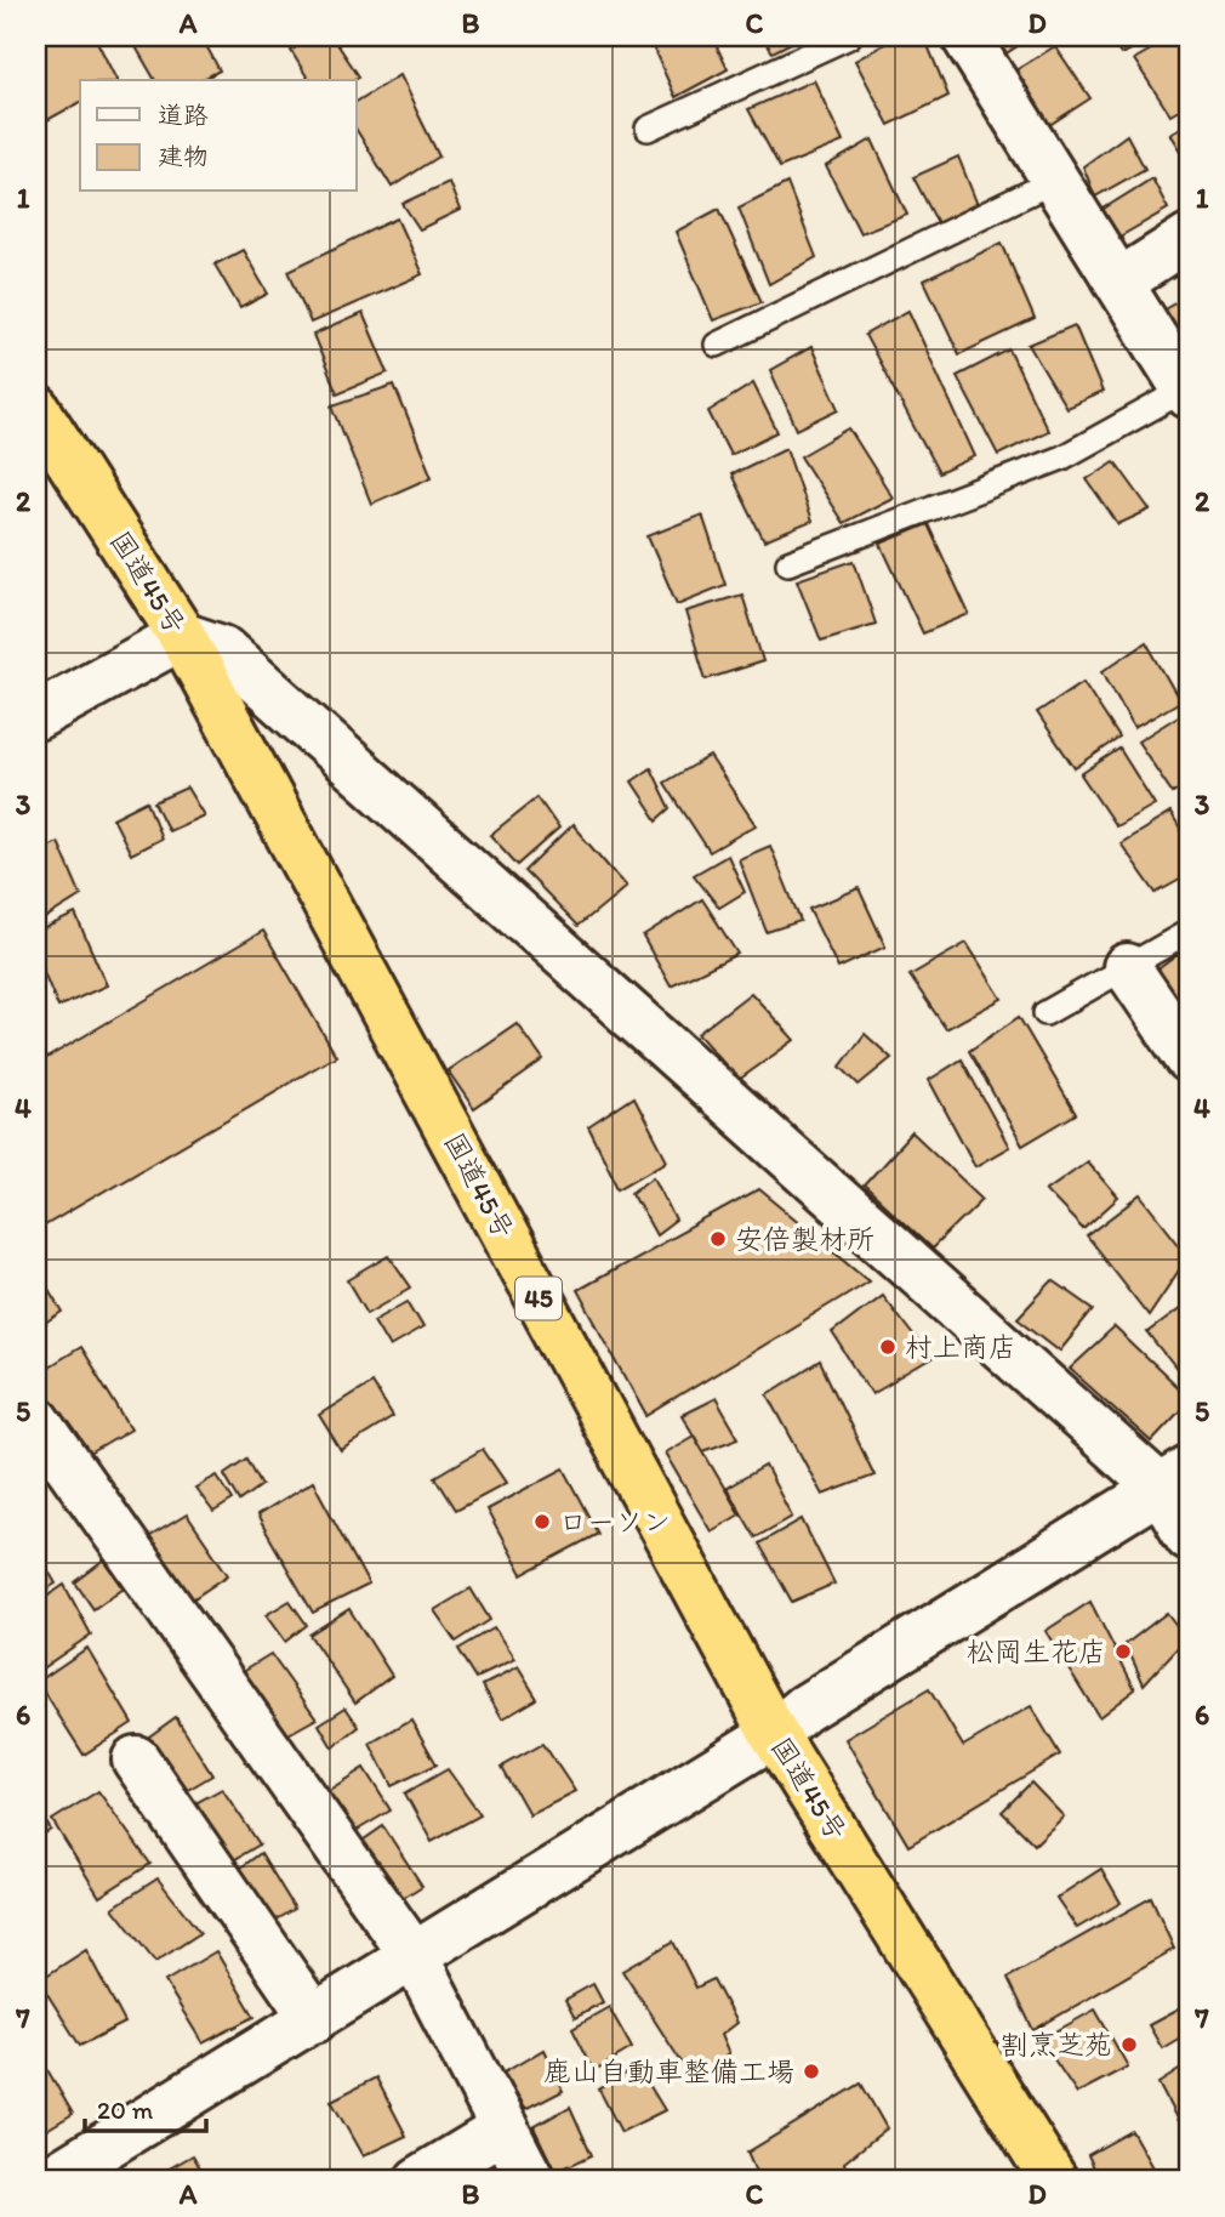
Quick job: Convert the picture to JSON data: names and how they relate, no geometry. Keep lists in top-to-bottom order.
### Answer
{
  "streets": {
    "highway": ["国道45号", "45"]
  },
  "places": [
    "安倍製材所",
    "村上商店",
    "ローソン",
    "松岡生花店",
    "割烹芝苑",
    "鹿山自動車整備工場"
  ],
  "legend": ["道路", "建物"],
  "scale_bar": "20 m",
  "grid": {
    "columns": [
      "A",
      "B",
      "C",
      "D"
    ],
    "rows": [
      "1",
      "2",
      "3",
      "4",
      "5",
      "6",
      "7"
    ]
  }
}
